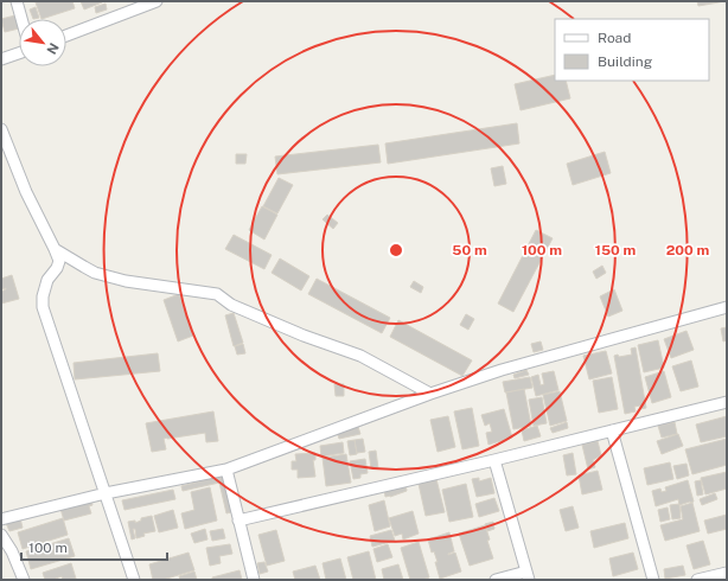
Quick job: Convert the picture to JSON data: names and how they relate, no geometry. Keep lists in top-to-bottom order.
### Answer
{
  "legend": ["Road", "Building"],
  "scale_bar": "100 m",
  "north": "bottom right",
  "rings": [
    "50 m",
    "100 m",
    "150 m",
    "200 m"
  ]
}
